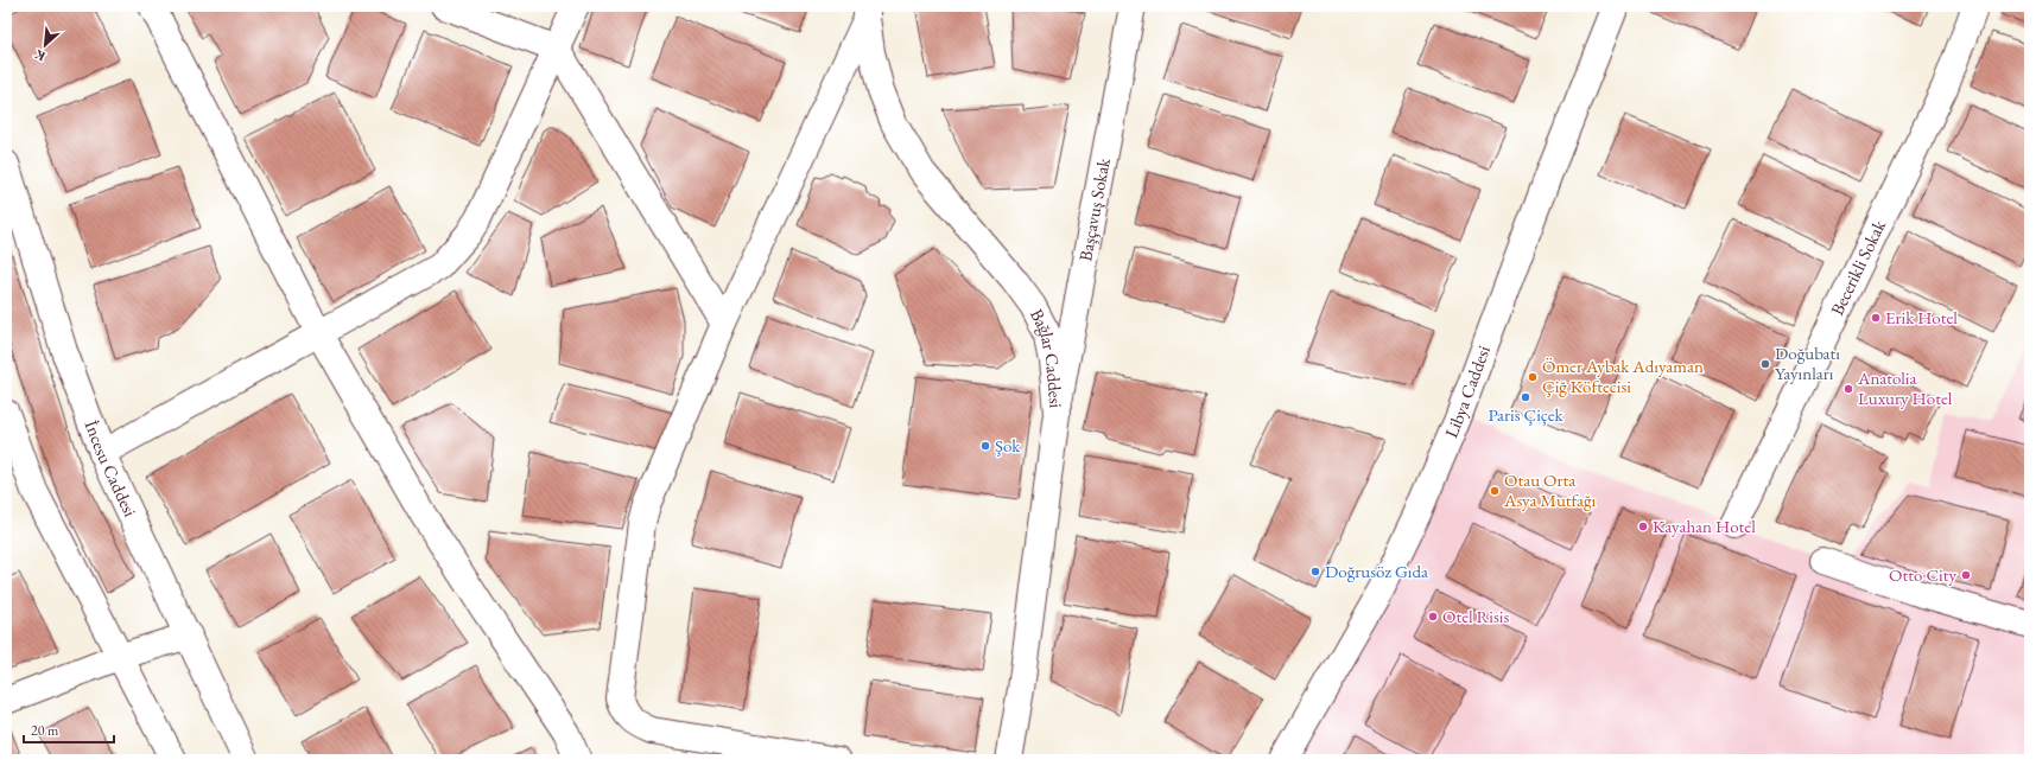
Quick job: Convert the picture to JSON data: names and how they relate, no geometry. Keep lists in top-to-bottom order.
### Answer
{
  "streets": {
    "street": [
      "Başçavuş Sokak",
      "Becerikli Sokak",
      "Bağlar Caddesi",
      "Libya Caddesi",
      "İncesu Caddesi"
    ]
  },
  "crossings": [
    ["Başçavuş Sokak", "Bağlar Caddesi"]
  ],
  "places": [
    "Erik Hotel",
    "Doğubatı Yayınları",
    "Ömer Aybak Adıyaman Çiğ Köftecisi",
    "Anatolia Luxury Hotel",
    "Paris Çiçek",
    "Şok",
    "Otau Orta Asya Mutfağı",
    "Kayahan Hotel",
    "Doğrusöz Gıda",
    "Otto City",
    "Otel Risis"
  ],
  "scale_bar": "20 m",
  "north": "bottom left"
}
